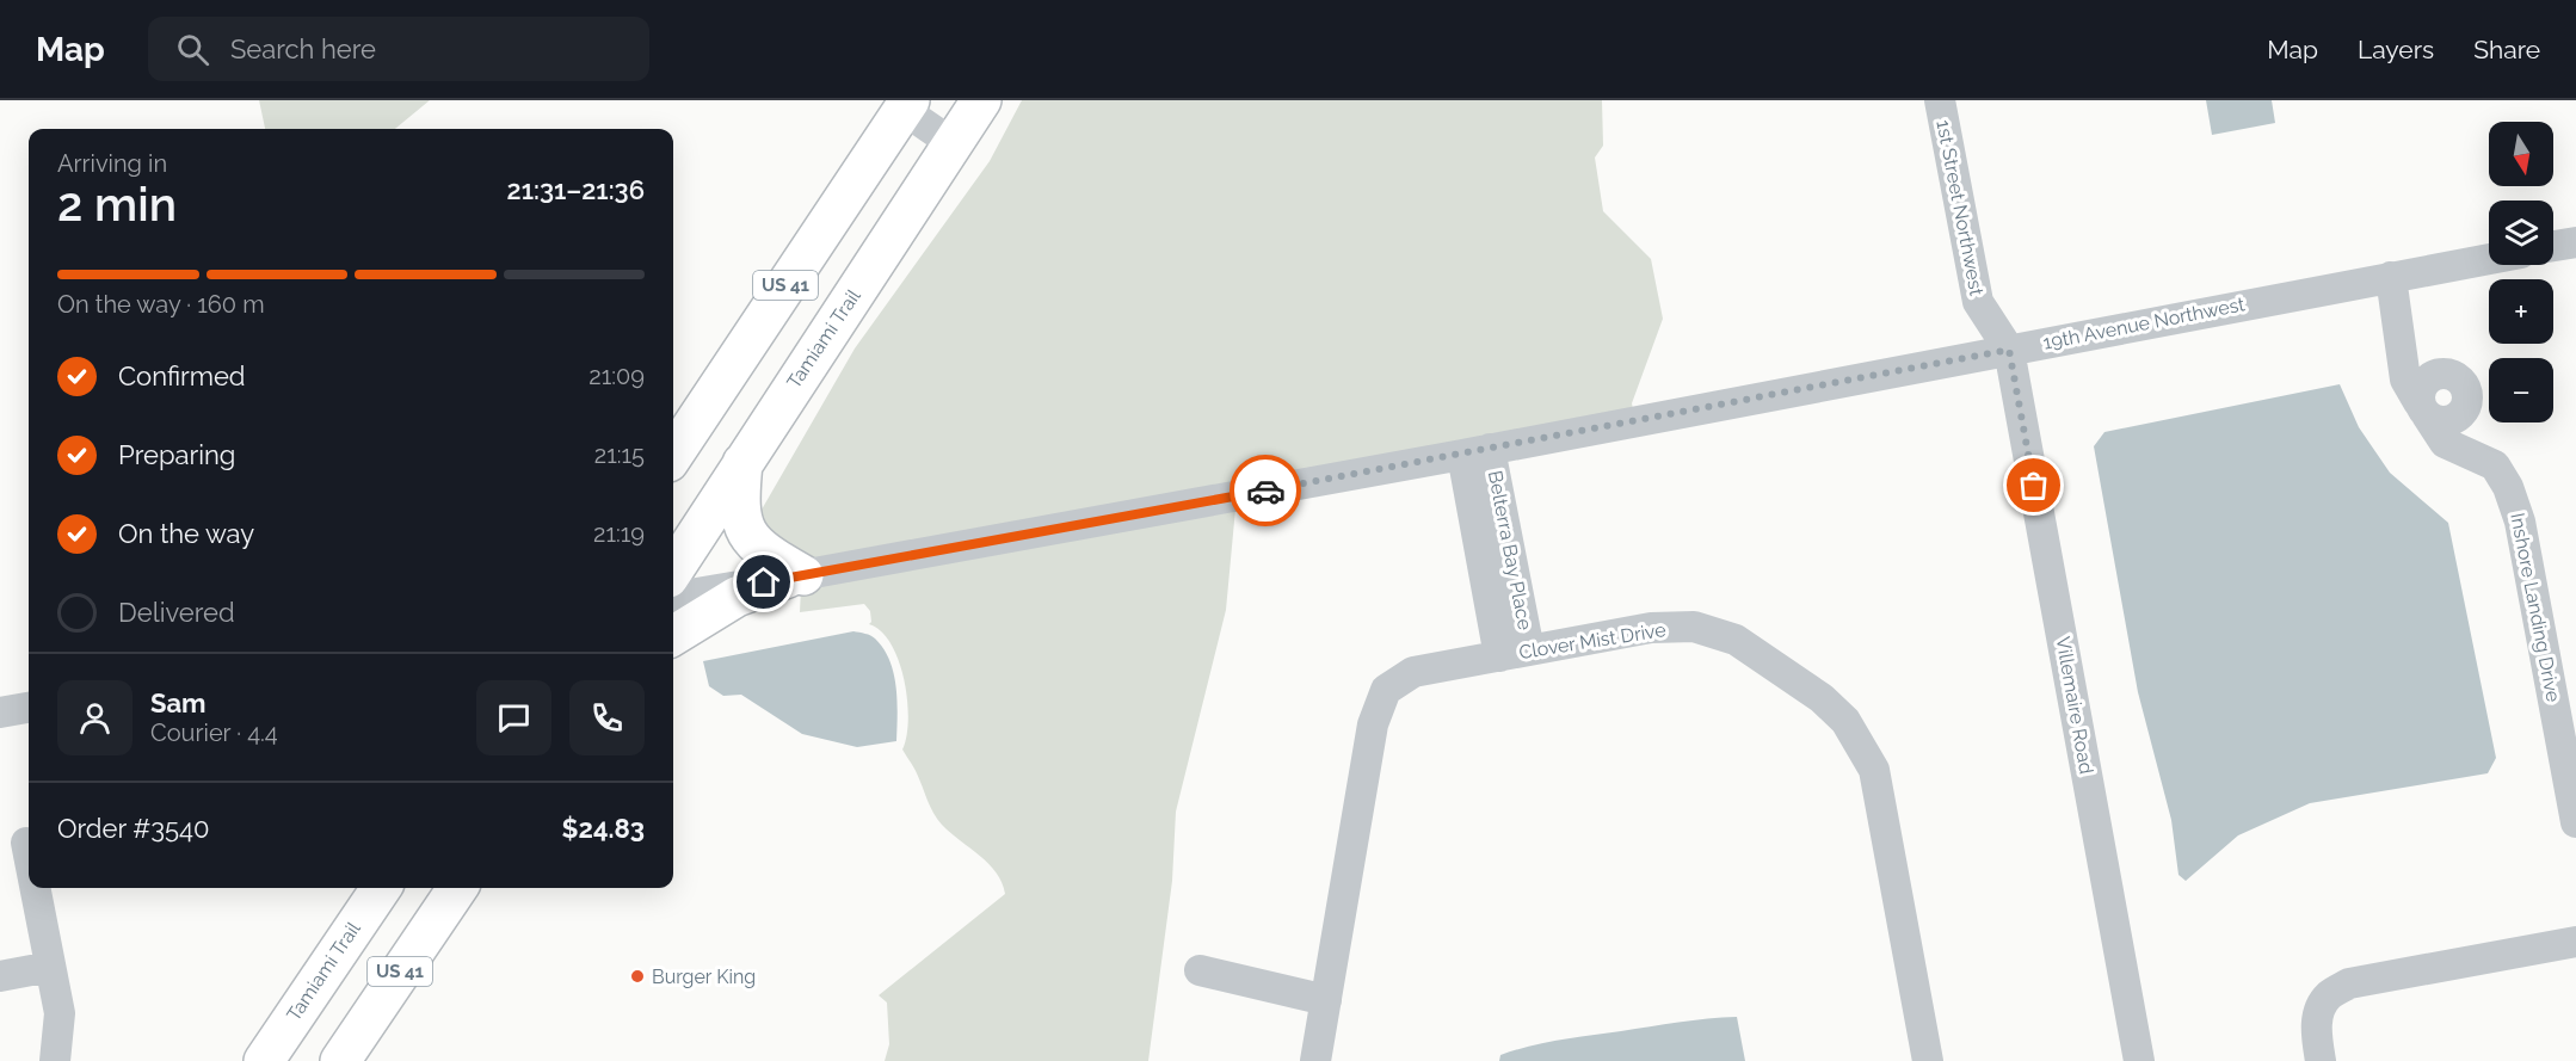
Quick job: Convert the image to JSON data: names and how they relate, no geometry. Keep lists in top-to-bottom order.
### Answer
{
  "streets": {
    "main road": ["US 41", "Tamiami Trail"],
    "street": [
      "1st Street Northwest",
      "19th Avenue Northwest",
      "Belterra Bay Place",
      "Inshore Landing Drive",
      "Clover Mist Drive",
      "Villemaire Road"
    ]
  },
  "crossings": [
    ["1st Street Northwest", "19th Avenue Northwest"],
    ["1st Street Northwest", "Villemaire Road"],
    ["19th Avenue Northwest", "Belterra Bay Place"],
    ["19th Avenue Northwest", "Inshore Landing Drive"],
    ["19th Avenue Northwest", "Villemaire Road"],
    ["Belterra Bay Place", "Clover Mist Drive"]
  ],
  "places": ["Burger King"],
  "north": "bottom",
  "page": {
    "header": "Map",
    "search": "Search here",
    "nav": ["Map", "Layers", "Share"],
    "map_buttons": ["+", "−"],
    "heading": ["2 min", "Arriving in", "21:31–21:36"],
    "panel": [
      "Sam",
      "Courier · 4.4",
      "Order #3540",
      "$24.83"
    ],
    "bar": "On the way · 160 m",
    "list": [
      ["Confirmed", "21:09"],
      ["Preparing", "21:15"],
      ["On the way", "21:19"],
      "Delivered"
    ]
  }
}
